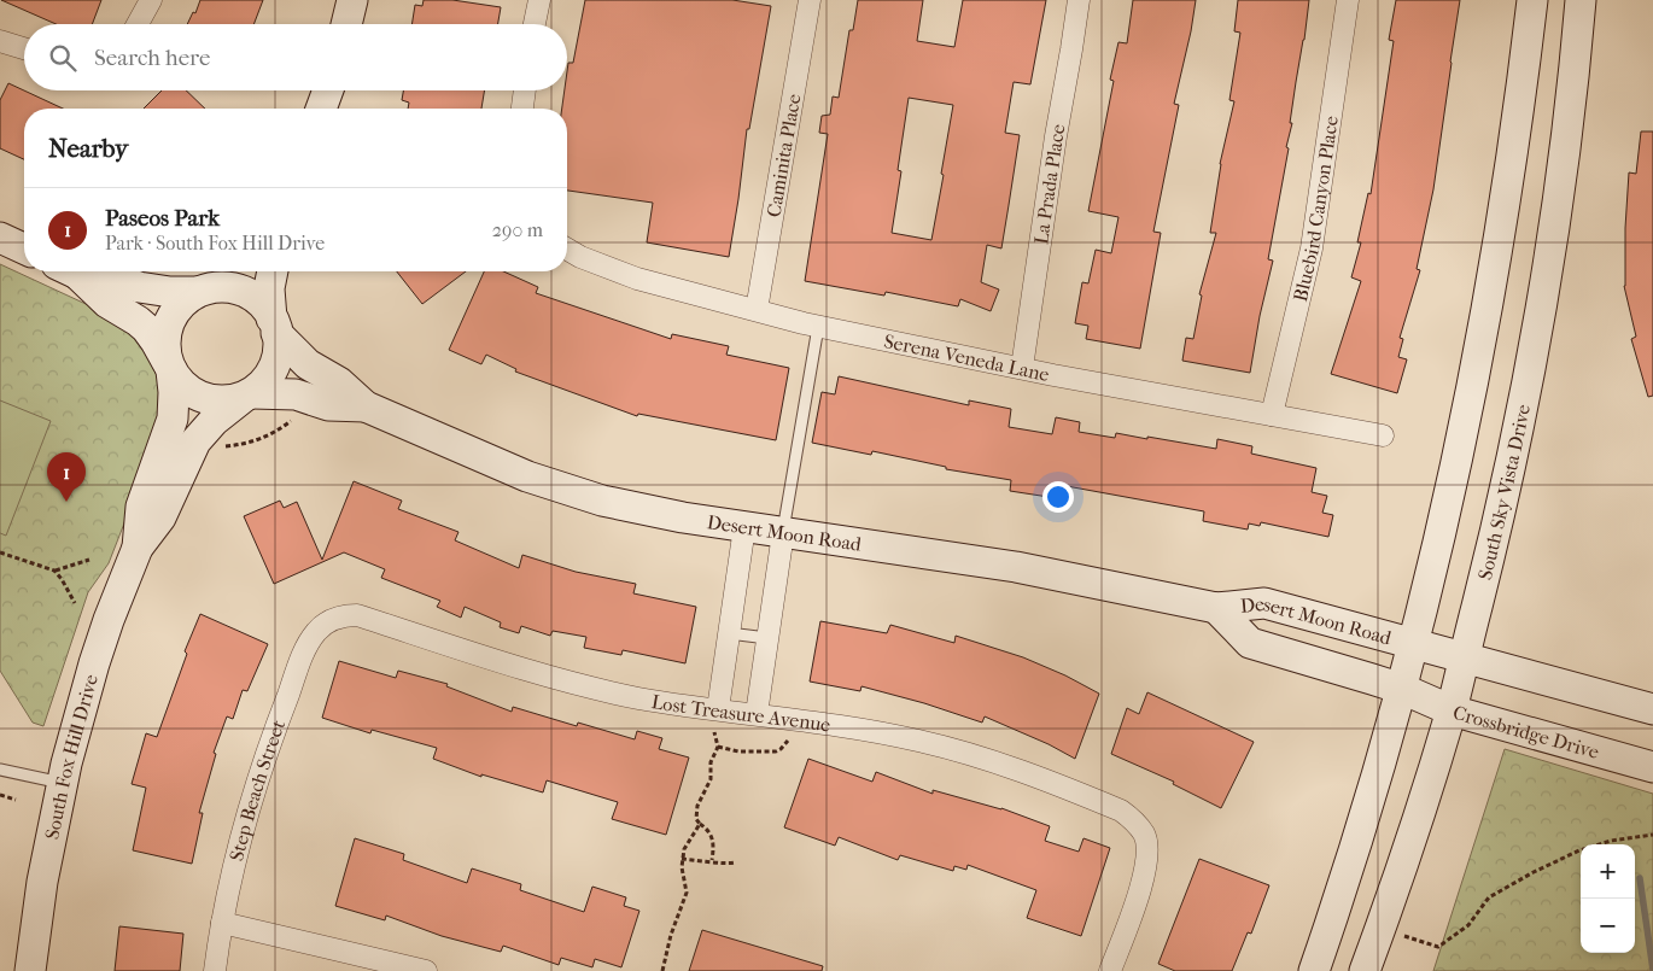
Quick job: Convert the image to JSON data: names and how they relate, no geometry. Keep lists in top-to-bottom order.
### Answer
{
  "streets": {
    "street": [
      "Caminita Place",
      "La Prada Place",
      "Bluebird Canyon Place",
      "Serena Veneda Lane",
      "South Sky Vista Drive",
      "Desert Moon Road",
      "Lost Treasure Avenue",
      "Crossbridge Drive",
      "South Fox Hill Drive",
      "Step Beach Street"
    ]
  },
  "crossings": [
    ["Caminita Place", "Serena Veneda Lane"],
    ["La Prada Place", "Serena Veneda Lane"],
    ["Bluebird Canyon Place", "Serena Veneda Lane"],
    ["South Sky Vista Drive", "Crossbridge Drive"],
    ["Desert Moon Road", "Crossbridge Drive"],
    ["Desert Moon Road", "South Fox Hill Drive"],
    ["Lost Treasure Avenue", "Step Beach Street"]
  ],
  "page": {
    "search": "Search here",
    "heading": "Nearby",
    "list": [
      {
        "mark": "1",
        "name": "Paseos Park",
        "note": "Park · South Fox Hill Drive",
        "value": "290 m"
      }
    ],
    "pins": "1",
    "map_buttons": ["+", "−"]
  }
}
